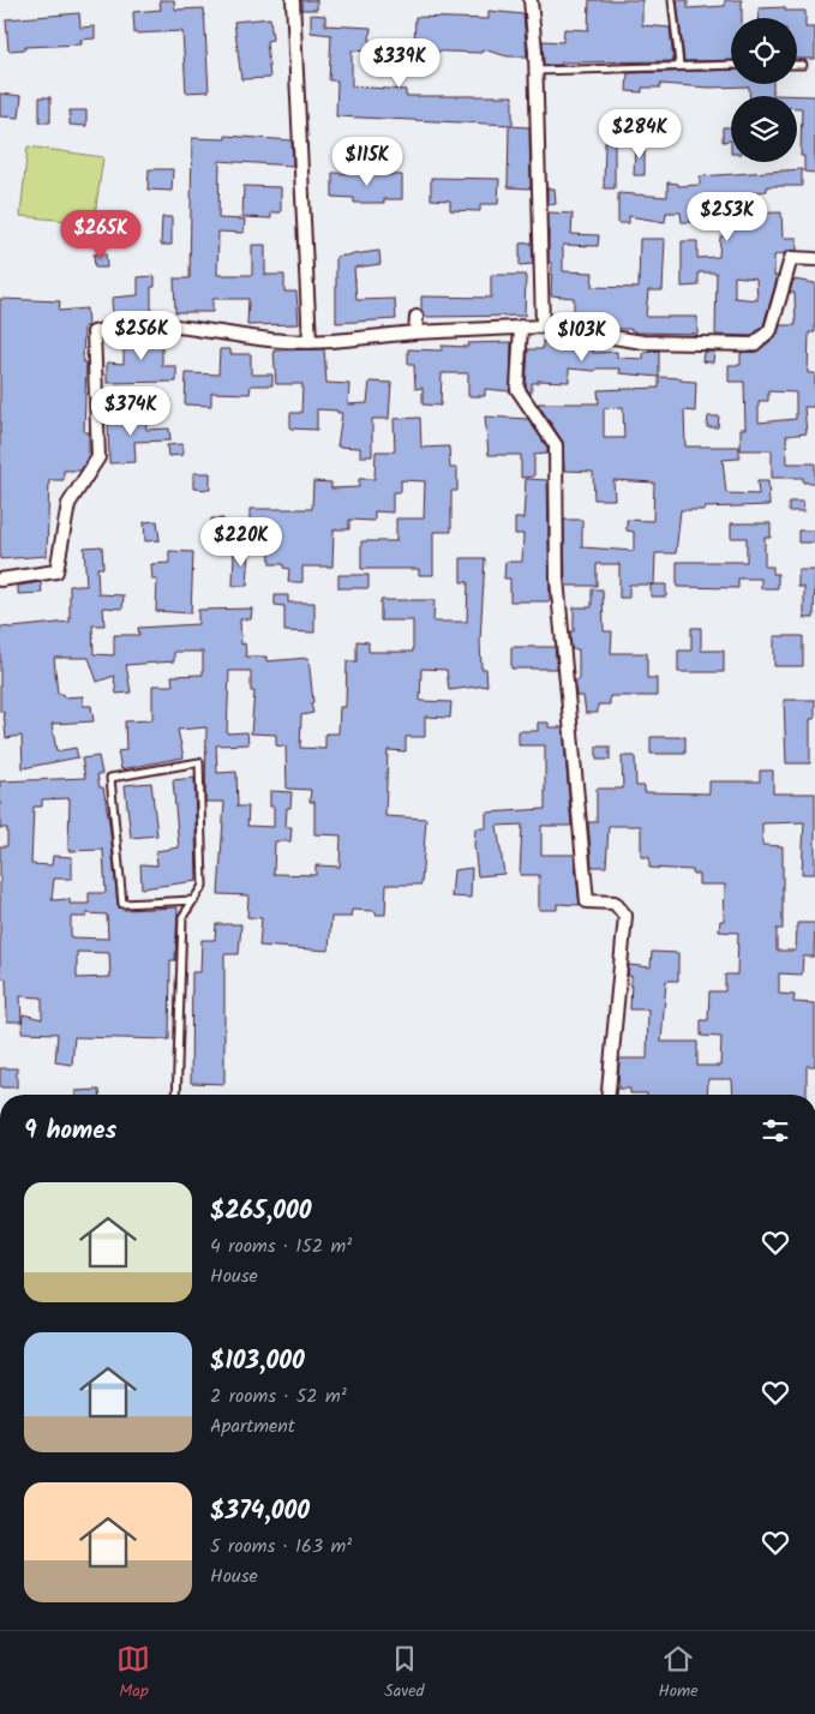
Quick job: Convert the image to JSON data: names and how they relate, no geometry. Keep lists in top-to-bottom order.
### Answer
{
  "page": {
    "price": [
      "$339K",
      "$284K",
      "$115K",
      "$253K",
      "$265K",
      "$256K",
      "$103K",
      "$374K",
      "$220K"
    ],
    "heading": "9 homes",
    "list": [
      {
        "name": "$265,000",
        "note": "4 rooms · 152 m² · House"
      },
      {
        "name": "$103,000",
        "note": "2 rooms · 52 m² · Apartment"
      },
      {
        "name": "$374,000",
        "note": "5 rooms · 163 m² · House"
      }
    ],
    "tabs": ["Map", "Saved", "Home"]
  }
}
